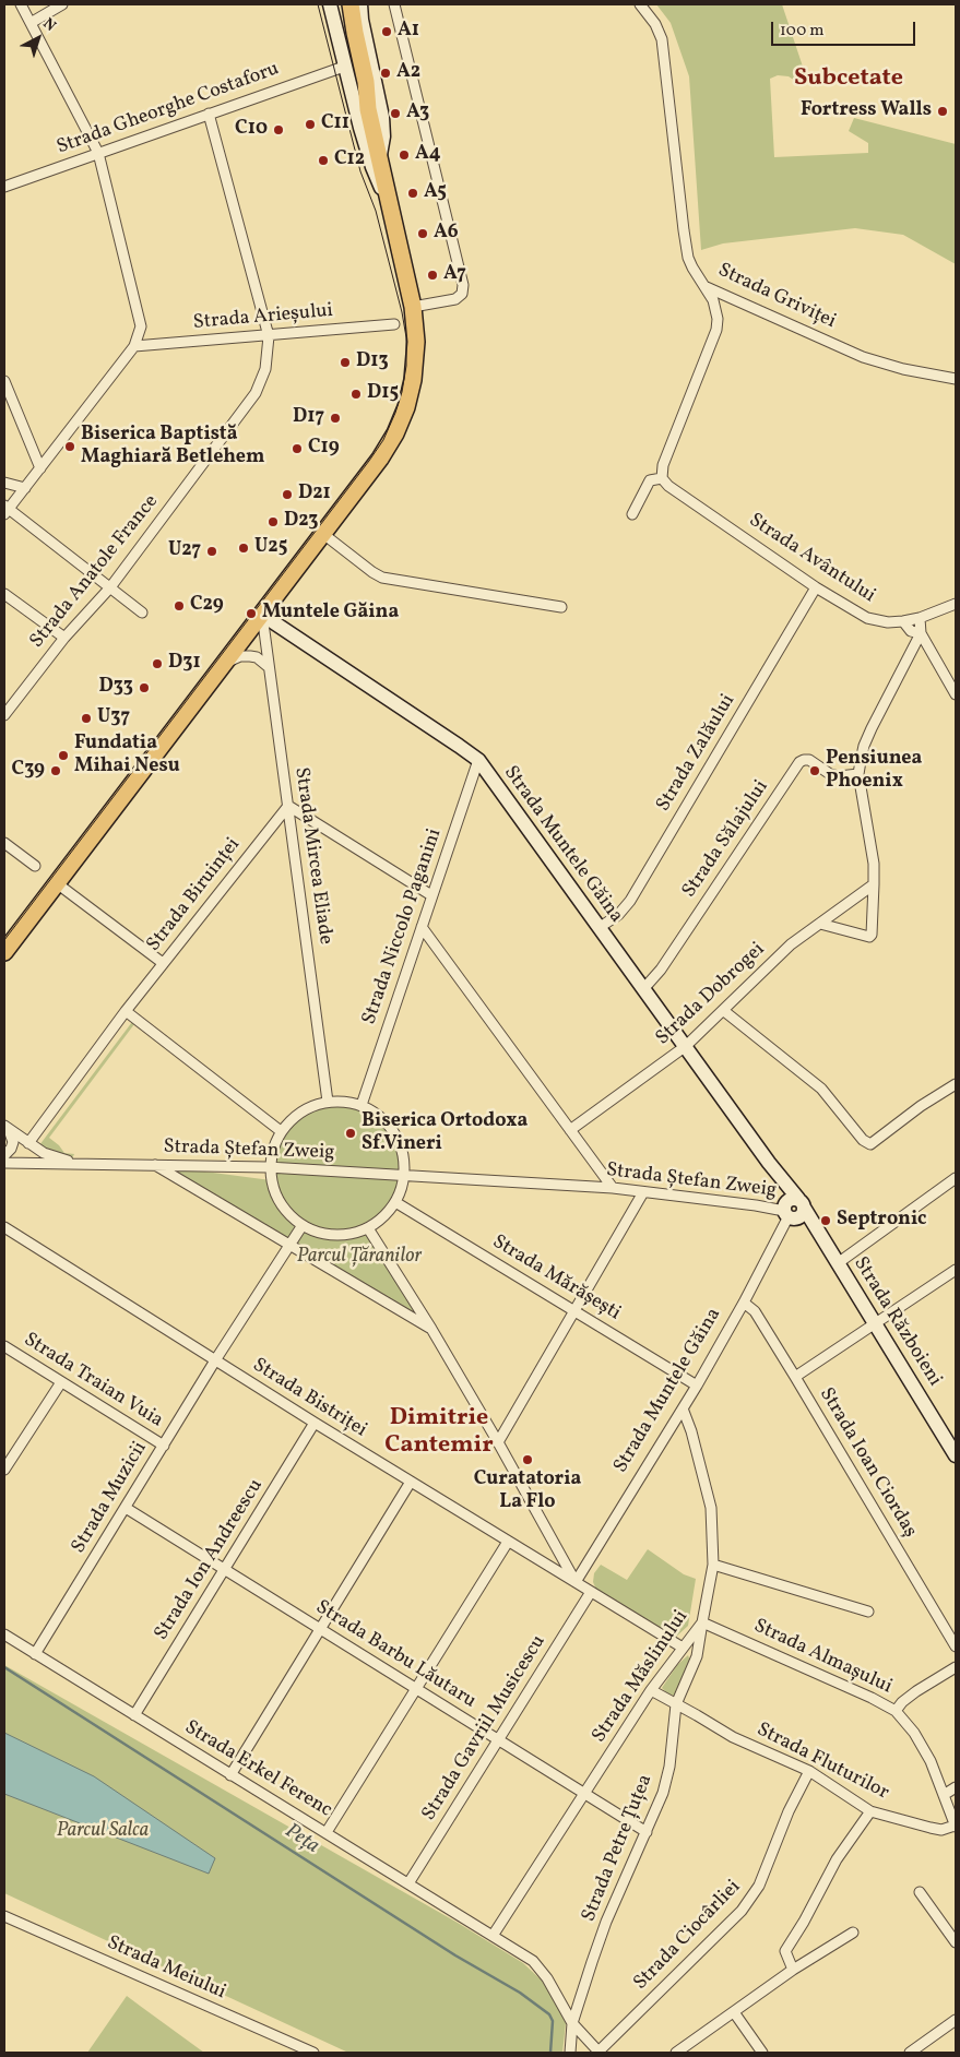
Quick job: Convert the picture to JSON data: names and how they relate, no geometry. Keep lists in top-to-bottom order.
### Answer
{
  "streets": {
    "street": [
      "Strada Gheorghe Costaforu",
      "Strada Griviței",
      "Strada Arieșului",
      "Strada Avântului",
      "Strada Anatole France",
      "Strada Zalăului",
      "Strada Sălajului",
      "Strada Muntele Găina",
      "Strada Mircea Eliade",
      "Strada Biruinței",
      "Strada Niccolo Paganini",
      "Strada Dobrogei",
      "Strada Ștefan Zweig",
      "Strada Mărășești",
      "Strada Războieni",
      "Strada Traian Vuia",
      "Strada Bistriței",
      "Strada Ioan Ciordaș",
      "Strada Muzicii",
      "Strada Ion Andreescu",
      "Strada Barbu Lăutaru",
      "Strada Almașului",
      "Strada Măslinului",
      "Strada Gavriil Musicescu",
      "Strada Fluturilor",
      "Strada Erkel Ferenc",
      "Strada Petre Țuțea",
      "Strada Ciocârliei",
      "Strada Meiului"
    ]
  },
  "crossings": [
    ["Strada Gheorghe Costaforu", "Strada Anatole France"],
    ["Strada Arieșului", "Strada Anatole France"],
    ["Strada Avântului", "Strada Zalăului"],
    ["Strada Zalăului", "Strada Muntele Găina"],
    ["Strada Sălajului", "Strada Muntele Găina"],
    ["Strada Muntele Găina", "Strada Mircea Eliade"],
    ["Strada Muntele Găina", "Strada Niccolo Paganini"],
    ["Strada Muntele Găina", "Strada Dobrogei"],
    ["Strada Muntele Găina", "Strada Ștefan Zweig"],
    ["Strada Muntele Găina", "Strada Mărășești"],
    ["Strada Muntele Găina", "Strada Războieni"],
    ["Strada Muntele Găina", "Strada Bistriței"],
    ["Strada Muntele Găina", "Strada Ioan Ciordaș"],
    ["Strada Muntele Găina", "Strada Măslinului"],
    ["Strada Mircea Eliade", "Strada Biruinței"],
    ["Strada Ștefan Zweig", "Strada Războieni"],
    ["Strada Traian Vuia", "Strada Muzicii"],
    ["Strada Bistriței", "Strada Muzicii"],
    ["Strada Bistriței", "Strada Ion Andreescu"],
    ["Strada Bistriței", "Strada Măslinului"],
    ["Strada Bistriței", "Strada Gavriil Musicescu"],
    ["Strada Muzicii", "Strada Barbu Lăutaru"],
    ["Strada Muzicii", "Strada Erkel Ferenc"],
    ["Strada Ion Andreescu", "Strada Barbu Lăutaru"],
    ["Strada Ion Andreescu", "Strada Erkel Ferenc"],
    ["Strada Barbu Lăutaru", "Strada Măslinului"],
    ["Strada Barbu Lăutaru", "Strada Gavriil Musicescu"],
    ["Strada Barbu Lăutaru", "Strada Petre Țuțea"],
    ["Strada Almașului", "Strada Măslinului"],
    ["Strada Almașului", "Strada Fluturilor"],
    ["Strada Almașului", "Strada Petre Țuțea"],
    ["Strada Măslinului", "Strada Fluturilor"],
    ["Strada Măslinului", "Strada Erkel Ferenc"],
    ["Strada Măslinului", "Strada Petre Țuțea"],
    ["Strada Gavriil Musicescu", "Strada Erkel Ferenc"],
    ["Strada Fluturilor", "Strada Petre Țuțea"],
    ["Strada Fluturilor", "Strada Ciocârliei"],
    ["Strada Erkel Ferenc", "Strada Petre Țuțea"],
    ["Strada Erkel Ferenc", "Strada Ciocârliei"]
  ],
  "districts": ["Subcetate", "Dimitrie Cantemir"],
  "water": ["Peța"],
  "parks": ["Parcul Țăranilor", "Parcul Salca"],
  "places": [
    "A1",
    "A2",
    "Fortress Walls",
    "A3",
    "C11",
    "C10",
    "A4",
    "C12",
    "A5",
    "A6",
    "A7",
    "D13",
    "D15",
    "D17",
    "Biserica Baptistă Maghiară Betlehem",
    "C19",
    "D21",
    "D23",
    "U25",
    "U27",
    "C29",
    "Muntele Găina",
    "D31",
    "D33",
    "U37",
    "Fundatia Mihai Nesu",
    "C39",
    "Pensiunea Phoenix",
    "Biserica Ortodoxa Sf.Vineri",
    "Septronic",
    "Curatatoria La Flo"
  ],
  "scale_bar": "100 m",
  "north": "top right"
}
